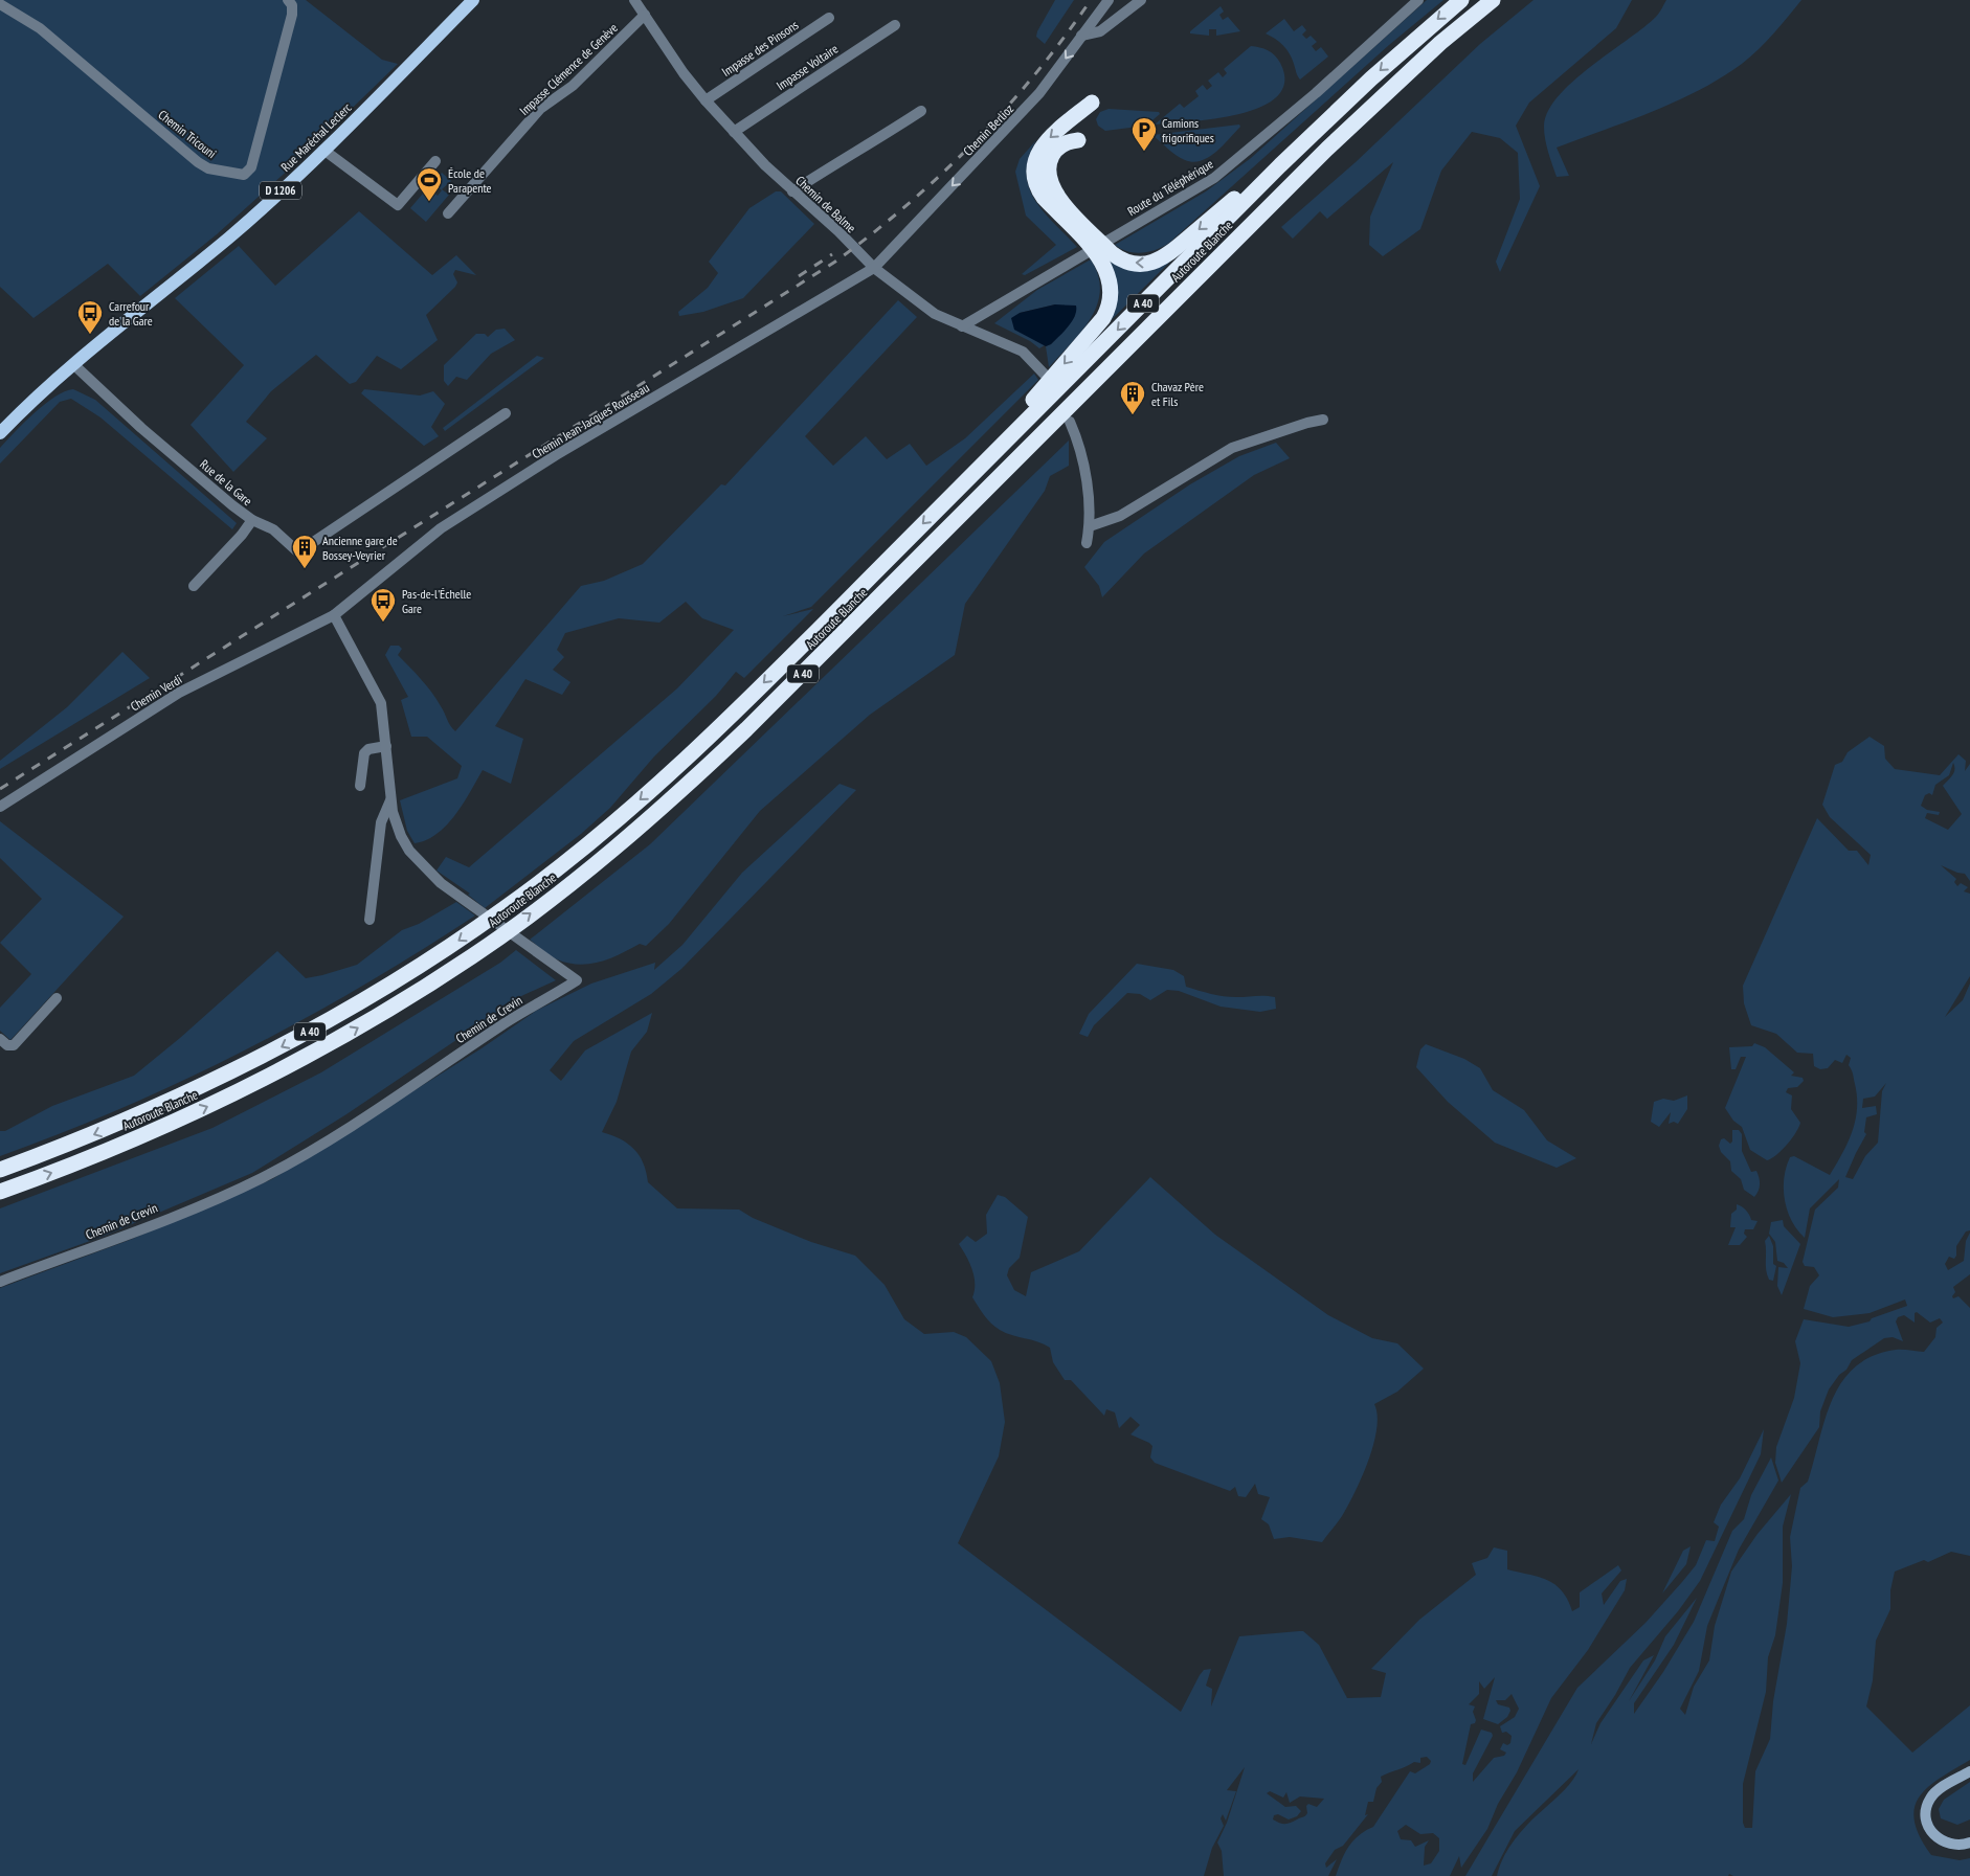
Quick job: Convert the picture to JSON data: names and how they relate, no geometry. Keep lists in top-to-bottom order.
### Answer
{
  "streets": {
    "highway": ["Autoroute Blanche", "A 40"],
    "main road": ["Rue Maréchal Leclerc", "D 1206"],
    "street": [
      "Impasse des Pinsons",
      "Impasse Voltaire",
      "Impasse Clémence de Genève",
      "Chemin Berlioz",
      "Chemin Tricouni",
      "Route du Téléphérique",
      "Chemin de Balme",
      "Chemin Jean-Jacques Rousseau",
      "Rue de la Gare",
      "Chemin Verdi",
      "Chemin de Crevin"
    ]
  },
  "crossings": [
    ["Impasse des Pinsons", "Chemin de Balme"],
    ["Impasse Voltaire", "Chemin de Balme"],
    ["Impasse Clémence de Genève", "Chemin de Balme"],
    ["Chemin Berlioz", "Chemin de Balme"],
    ["Chemin Berlioz", "Chemin Jean-Jacques Rousseau"],
    ["Rue Maréchal Leclerc", "D 1206"],
    ["Rue Maréchal Leclerc", "Rue de la Gare"],
    ["Route du Téléphérique", "Chemin de Balme"],
    ["D 1206", "Rue de la Gare"],
    ["Chemin de Balme", "Chemin Jean-Jacques Rousseau"],
    ["Chemin Jean-Jacques Rousseau", "Chemin Verdi"],
    ["Chemin Jean-Jacques Rousseau", "Chemin de Crevin"],
    ["Chemin Verdi", "Chemin de Crevin"]
  ],
  "one_way": ["Chemin Berlioz"],
  "places": {
    "parking": ["Camions frigorifiques"],
    "sports": ["École de Parapente"],
    "bus stop": ["Carrefour de la Gare", "Pas-de-l'Échelle Gare"],
    "building": ["Chavaz Père et Fils", "Ancienne gare de Bossey-Veyrier"]
  }
}
